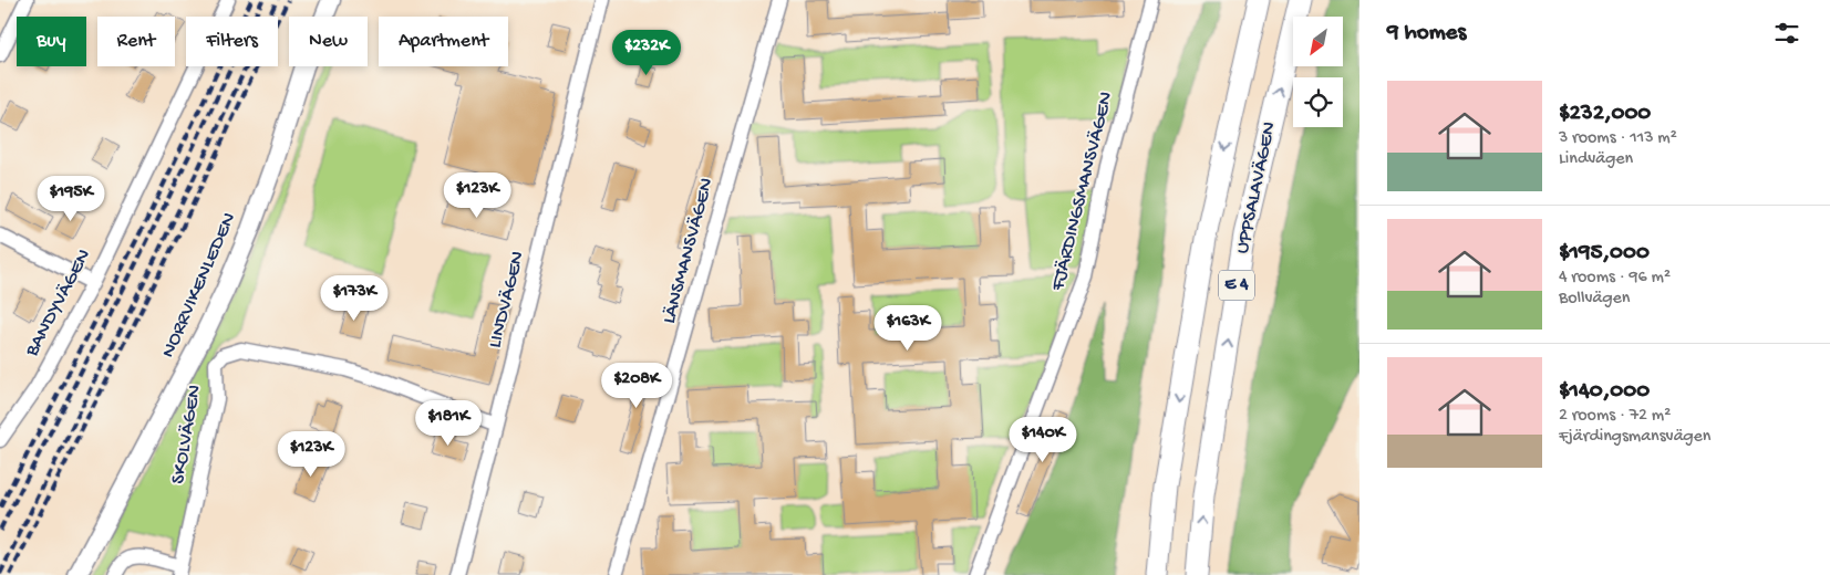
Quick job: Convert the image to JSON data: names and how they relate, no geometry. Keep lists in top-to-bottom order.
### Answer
{
  "streets": {
    "highway": ["UPPSALAVÄGEN", "E 4"],
    "main road": ["NORRVIKENLEDEN"],
    "street": [
      "FJÄRDINGSMANSVÄGEN",
      "LÄNSMANSVÄGEN",
      "LINDVÄGEN",
      "BANDYVÄGEN",
      "SKOLVÄGEN"
    ]
  },
  "crossings": [
    ["LINDVÄGEN", "SKOLVÄGEN"]
  ],
  "north": "bottom left",
  "page": {
    "heading": "9 homes",
    "chip": [
      "Buy",
      "Rent",
      "Filters",
      "New",
      "Apartment"
    ],
    "price": [
      "$232K",
      "$123K",
      "$195K",
      "$173K",
      "$163K",
      "$208K",
      "$181K",
      "$140K",
      "$123K"
    ],
    "list": [
      {
        "name": "$232,000",
        "note": "3 rooms · 113 m² · Lindvägen"
      },
      {
        "name": "$195,000",
        "note": "4 rooms · 96 m² · Bollvägen"
      },
      {
        "name": "$140,000",
        "note": "2 rooms · 72 m² · Fjärdingsmansvägen"
      }
    ]
  }
}
